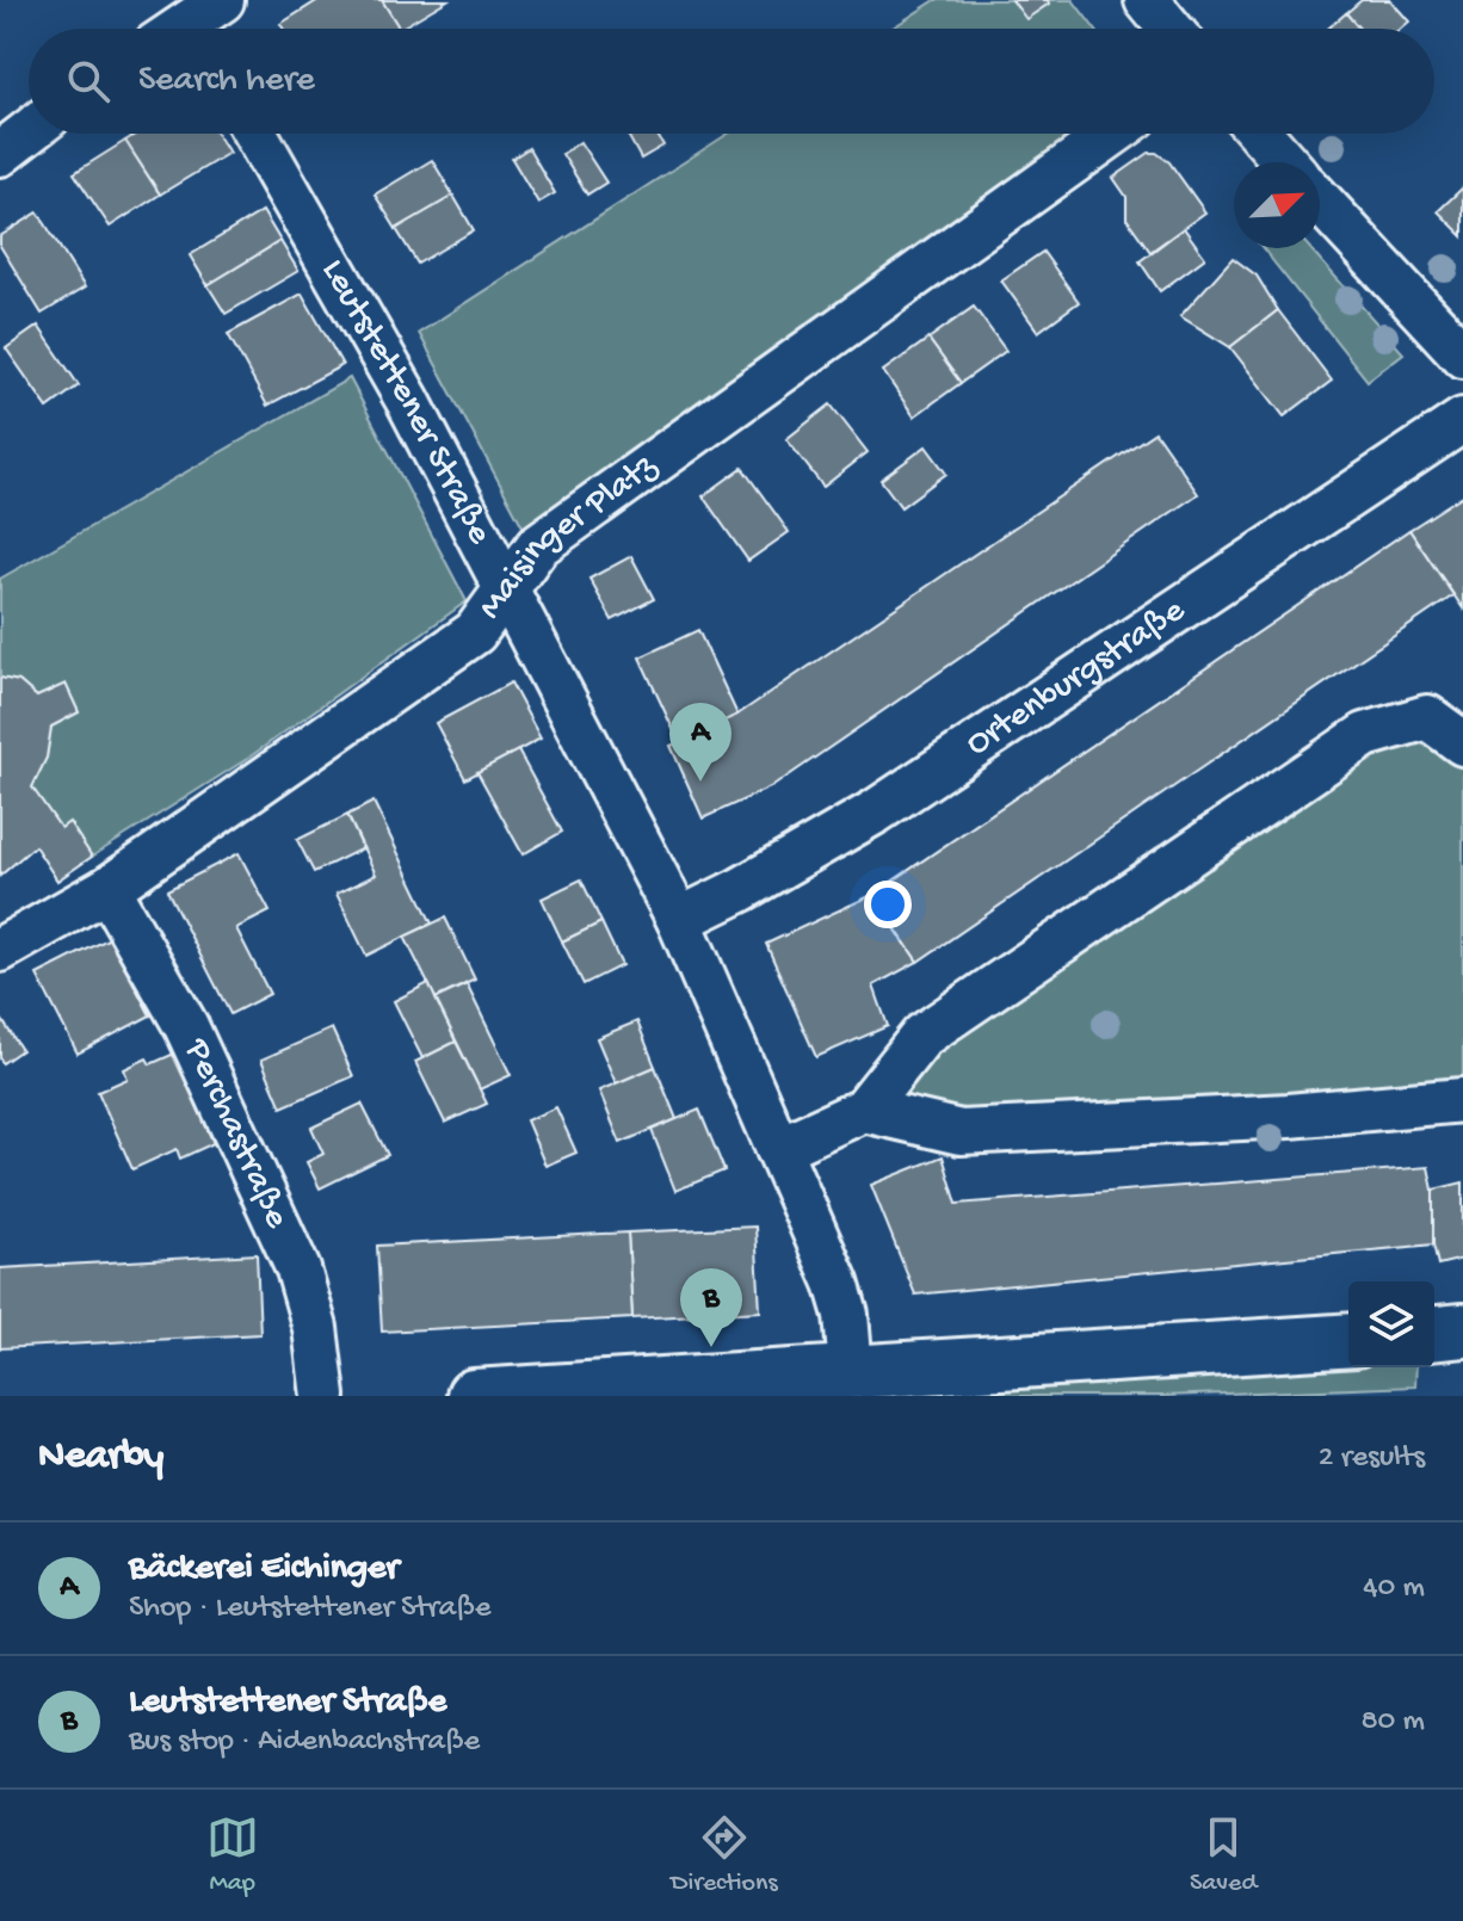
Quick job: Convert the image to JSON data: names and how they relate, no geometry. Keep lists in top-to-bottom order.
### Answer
{
  "streets": {
    "street": [
      "Leutstettener Straße",
      "Maisinger Platz",
      "Ortenburgstraße",
      "Perchastraße"
    ]
  },
  "crossings": [
    ["Leutstettener Straße", "Maisinger Platz"],
    ["Leutstettener Straße", "Ortenburgstraße"],
    ["Maisinger Platz", "Perchastraße"]
  ],
  "north": "top right",
  "page": {
    "search": "Search here",
    "pins": ["A", "B"],
    "heading": ["Nearby", "2 results"],
    "list": [
      {
        "mark": "A",
        "name": "Bäckerei Eichinger",
        "note": "Shop · Leutstettener Straße",
        "value": "40 m"
      },
      {
        "mark": "B",
        "name": "Leutstettener Straße",
        "note": "Bus stop · Aidenbachstraße",
        "value": "80 m"
      }
    ],
    "nav": ["Map", "Directions", "Saved"]
  }
}
